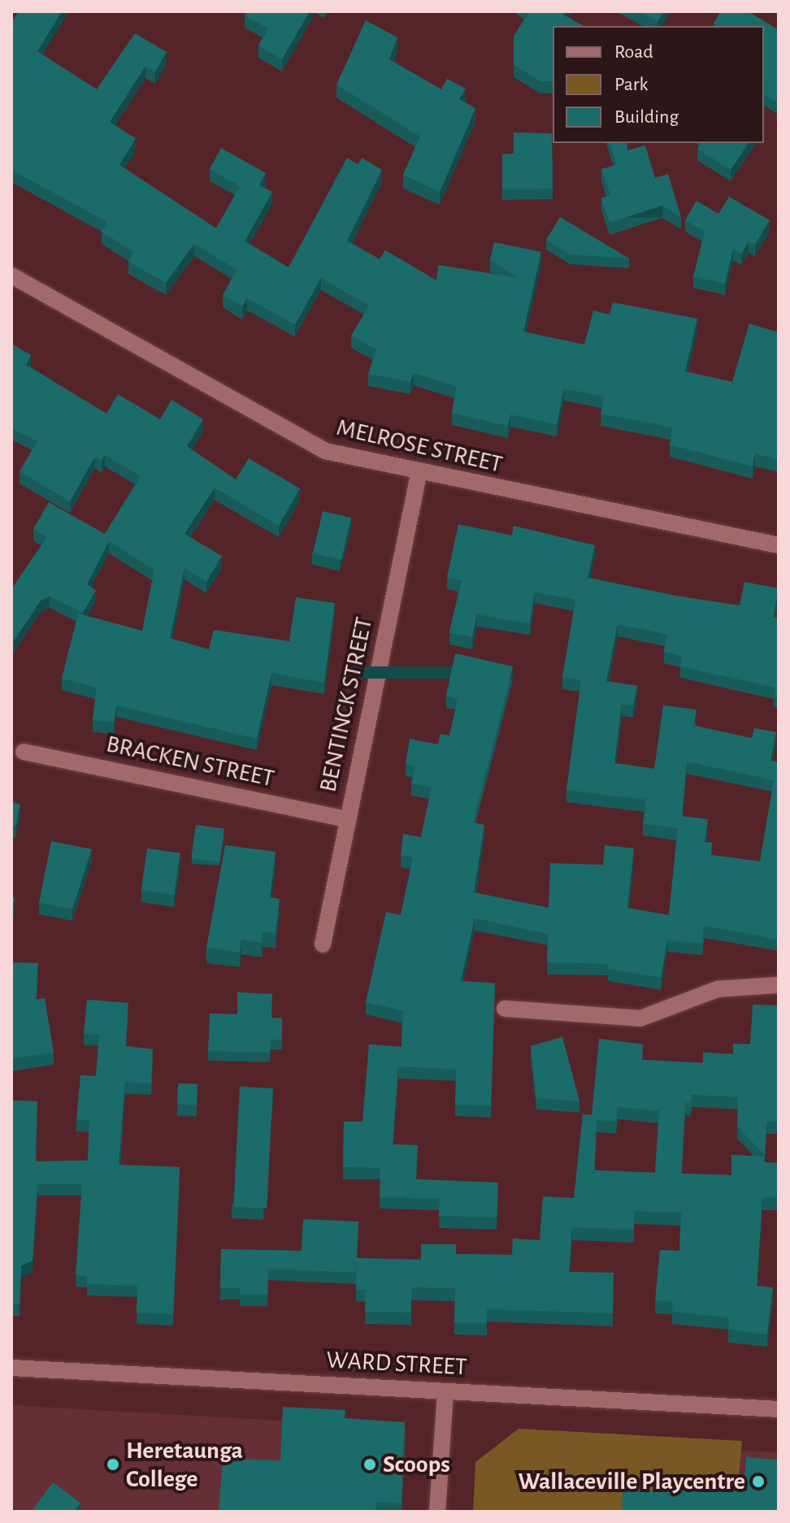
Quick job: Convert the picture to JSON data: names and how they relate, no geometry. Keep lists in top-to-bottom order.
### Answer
{
  "streets": {
    "street": [
      "MELROSE STREET",
      "BENTINCK STREET",
      "BRACKEN STREET",
      "WARD STREET"
    ]
  },
  "crossings": [
    ["MELROSE STREET", "BENTINCK STREET"],
    ["BENTINCK STREET", "BRACKEN STREET"]
  ],
  "places": ["Heretaunga College", "Scoops", "Wallaceville Playcentre"],
  "legend": ["Road", "Park", "Building"]
}
